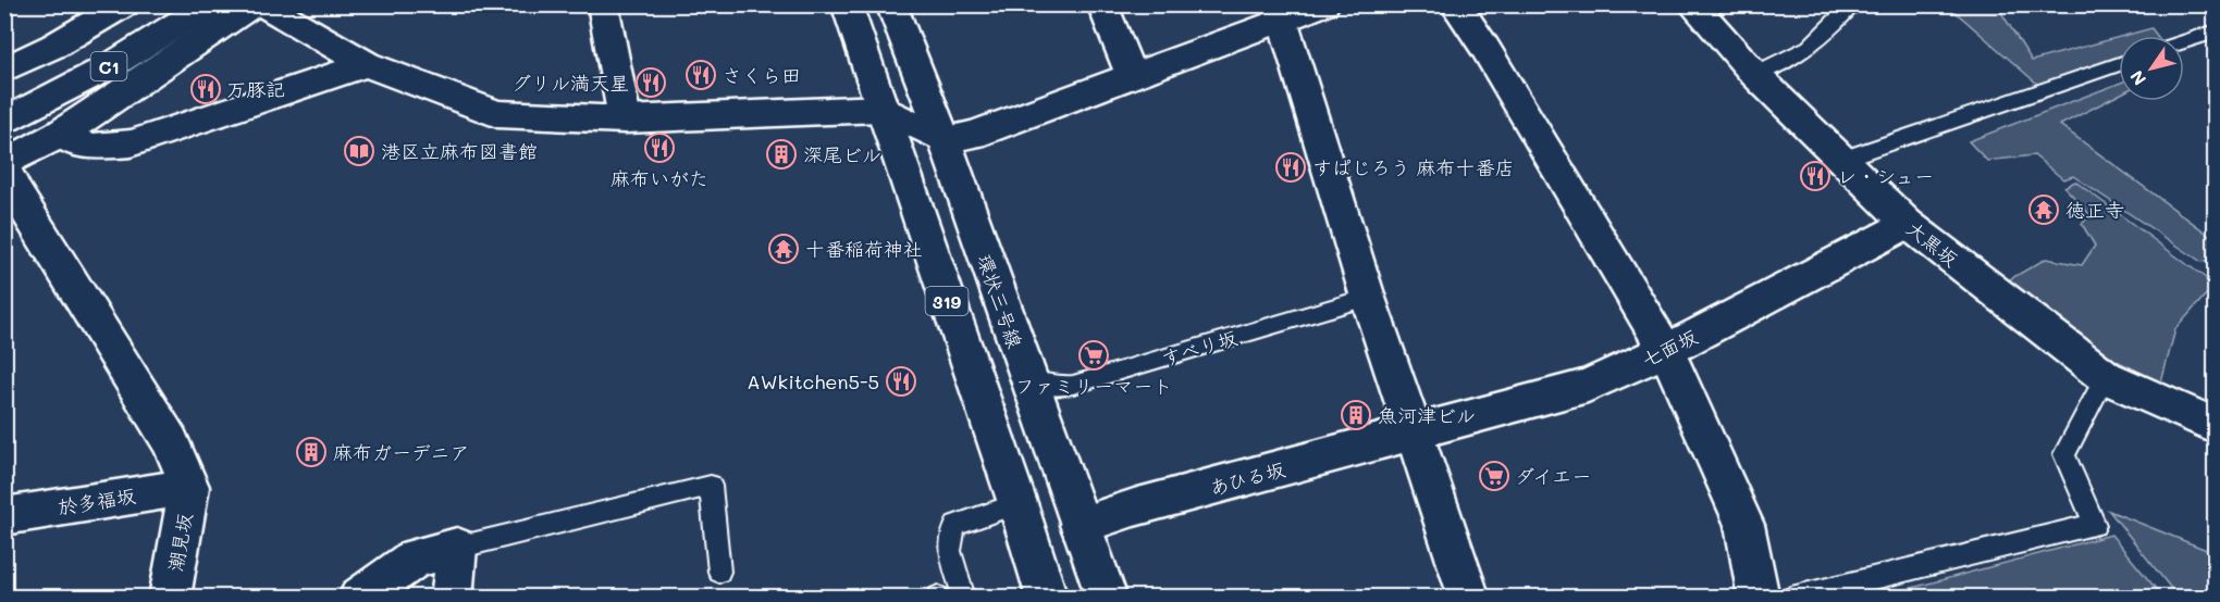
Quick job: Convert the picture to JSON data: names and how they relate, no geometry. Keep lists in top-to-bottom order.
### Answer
{
  "streets": {
    "main road": [
      "C1",
      "大黒坂",
      "319",
      "環状三号線",
      "七面坂",
      "あひる坂",
      "於多福坂",
      "潮見坂"
    ],
    "lane": ["すべり坂"]
  },
  "crossings": [
    ["大黒坂", "七面坂"],
    ["環状三号線", "すべり坂"],
    ["環状三号線", "あひる坂"],
    ["七面坂", "あひる坂"],
    ["於多福坂", "潮見坂"]
  ],
  "places": {
    "restaurant": [
      "さくら田",
      "グリル満天星",
      "万豚記",
      "麻布いがた",
      "すぱじろう 麻布十番店",
      "レ・シュー",
      "AWkitchen5-5"
    ],
    "library": ["港区立麻布図書館"],
    "building": ["深尾ビル", "魚河津ビル", "麻布ガーデニア"],
    "temple": ["徳正寺", "十番稲荷神社"],
    "supermarket": ["ファミリーマート", "ダイエー"]
  },
  "north": "bottom left"
}
